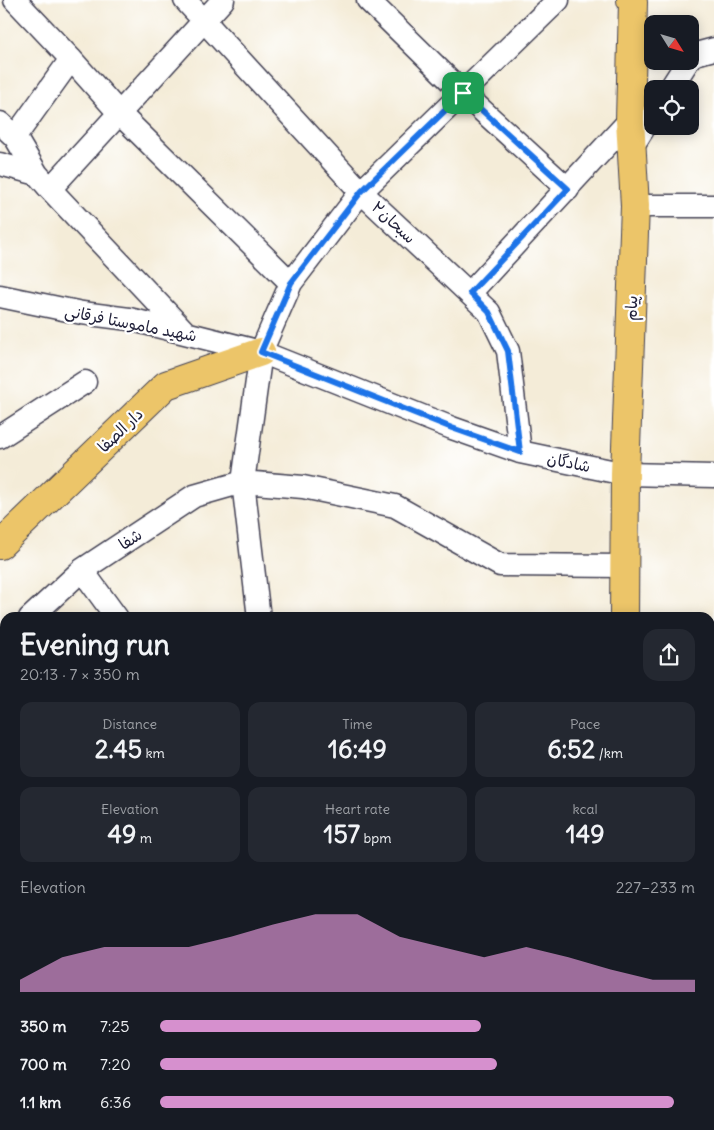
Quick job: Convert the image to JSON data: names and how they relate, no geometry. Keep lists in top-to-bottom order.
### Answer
{
  "streets": {
    "main road": ["پیام", "دار الصفا"],
    "street": [
      "سبحان۲",
      "شهید ماموستا فرقانی",
      "شادگان",
      "شفا"
    ]
  },
  "crossings": [
    ["سبحان۲", "شادگان"],
    ["پیام", "شادگان"],
    ["شهید ماموستا فرقانی", "دار الصفا"],
    ["شهید ماموستا فرقانی", "شادگان"],
    ["دار الصفا", "شادگان"]
  ],
  "north": "bottom right",
  "page": {
    "heading": ["Evening run", "20:13 · 7 × 350 m"],
    "stats": [
      ["Distance", "2.45 km"],
      ["Time", "16:49"],
      ["Pace", "6:52 /km"],
      ["Elevation", "49 m"],
      ["Heart rate", "157 bpm"],
      ["kcal", "149"]
    ],
    "chart": ["Elevation", "227–233 m"],
    "list": [
      {
        "name": "350 m",
        "note": "7:25"
      },
      {
        "name": "700 m",
        "note": "7:20"
      },
      {
        "name": "1.1 km",
        "note": "6:36"
      }
    ]
  }
}
